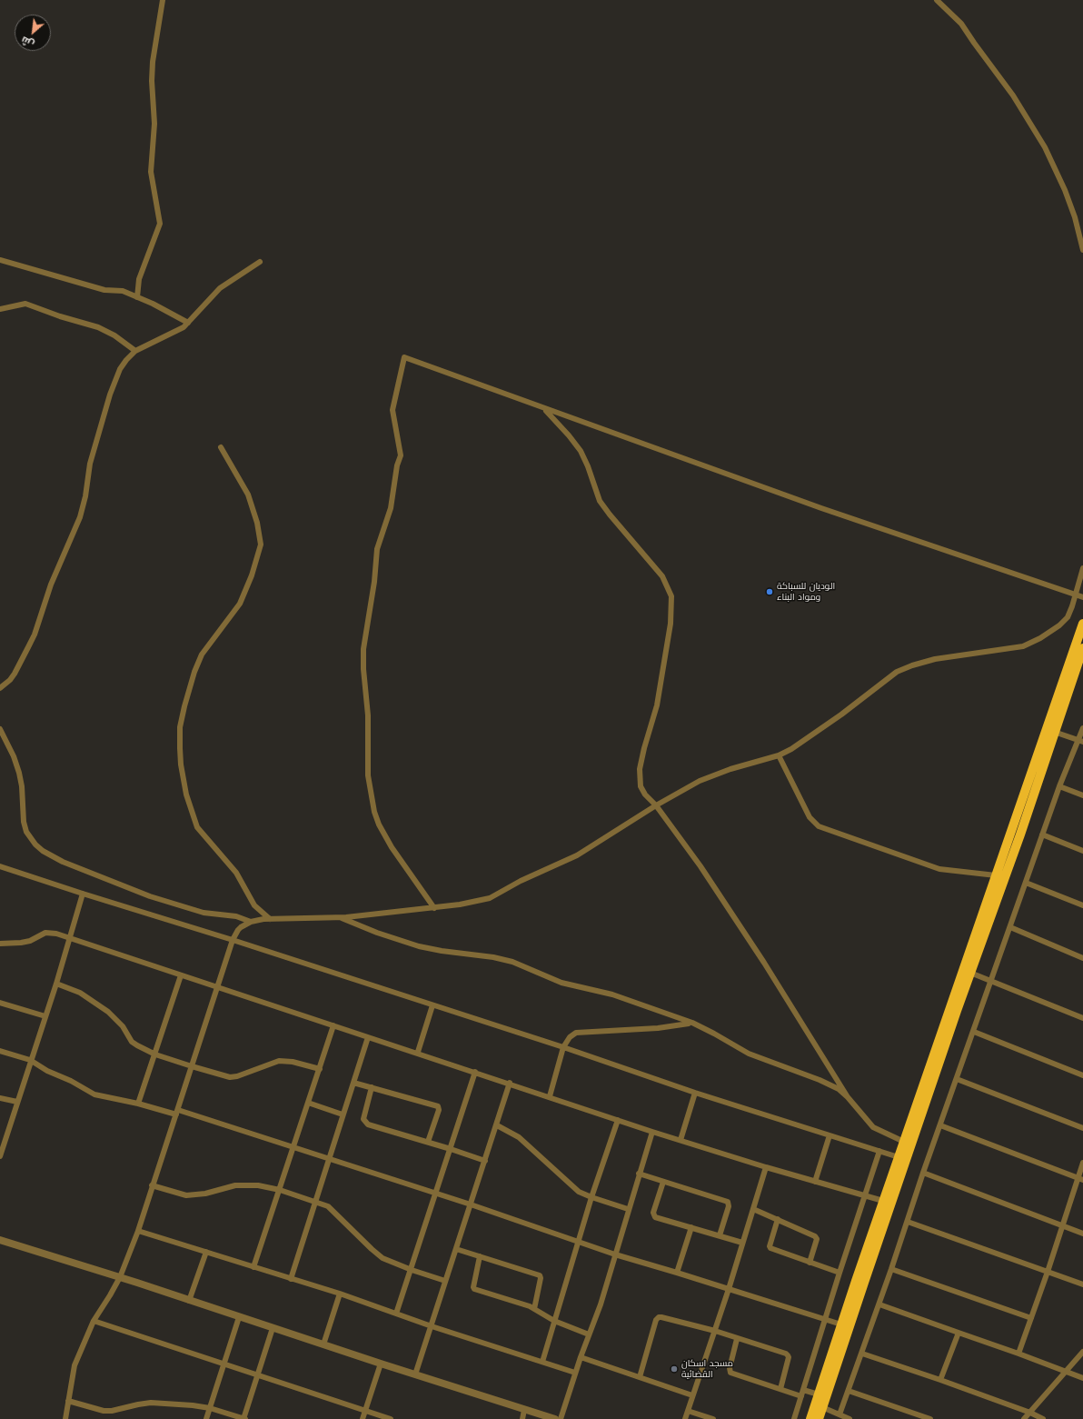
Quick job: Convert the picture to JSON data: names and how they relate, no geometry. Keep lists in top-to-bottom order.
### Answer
{
  "places": ["الوديان للسباكة ومواد البناء", "مسجد اسكان القضائية"],
  "north": "bottom left"
}
